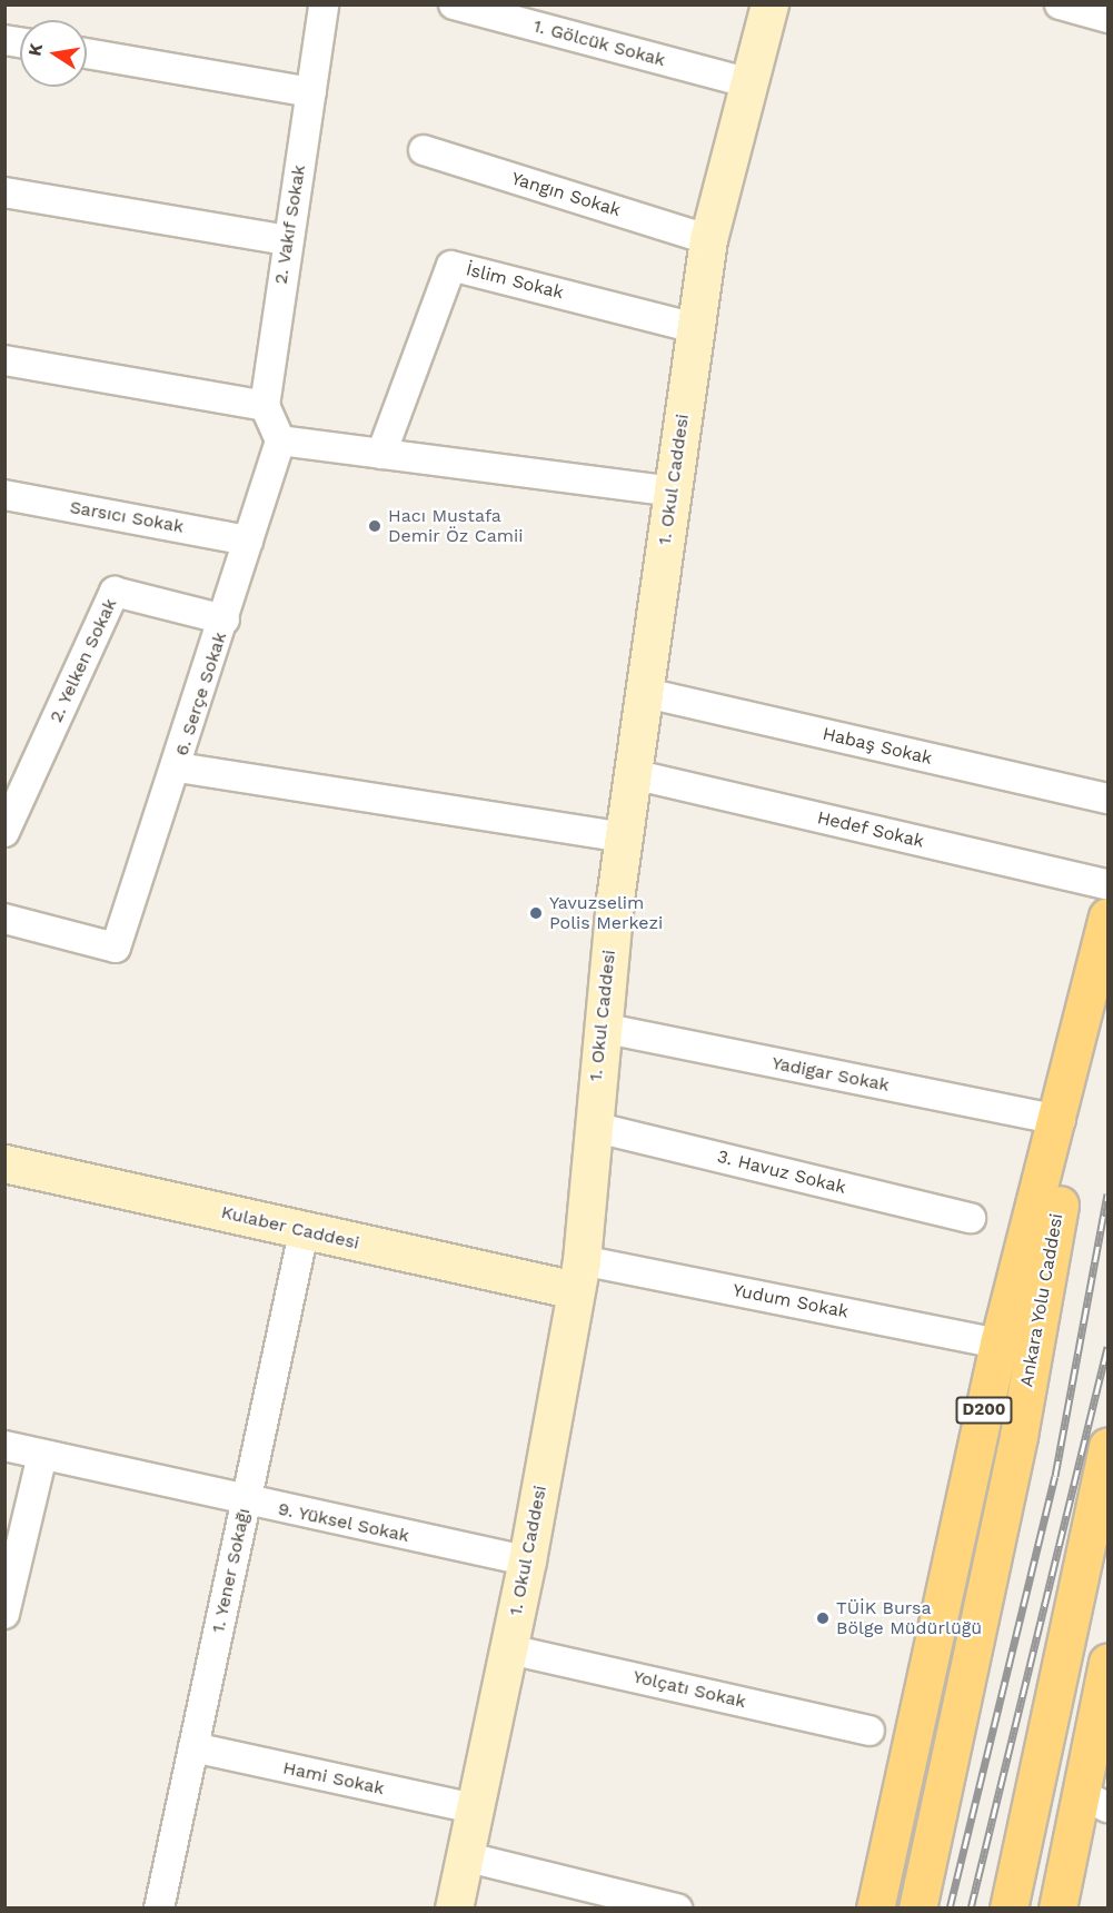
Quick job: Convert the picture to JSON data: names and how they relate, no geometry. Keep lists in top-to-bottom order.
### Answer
{
  "streets": {
    "highway": ["Ankara Yolu Caddesi", "D200"],
    "main road": ["1. Okul Caddesi", "Kulaber Caddesi"],
    "street": [
      "1. Gölcük Sokak",
      "Yangın Sokak",
      "2. Vakıf Sokak",
      "İslim Sokak",
      "Sarsıcı Sokak",
      "2. Yelken Sokak",
      "6. Serçe Sokak",
      "Habaş Sokak",
      "Hedef Sokak",
      "Yadigar Sokak",
      "3. Havuz Sokak",
      "Yudum Sokak",
      "9. Yüksel Sokak",
      "1. Yener Sokağı",
      "Yolçatı Sokak",
      "Hami Sokak"
    ]
  },
  "crossings": [
    ["1. Gölcük Sokak", "1. Okul Caddesi"],
    ["Yangın Sokak", "1. Okul Caddesi"],
    ["İslim Sokak", "1. Okul Caddesi"],
    ["1. Okul Caddesi", "Habaş Sokak"],
    ["1. Okul Caddesi", "Hedef Sokak"],
    ["1. Okul Caddesi", "Yadigar Sokak"],
    ["1. Okul Caddesi", "3. Havuz Sokak"],
    ["1. Okul Caddesi", "Kulaber Caddesi"],
    ["1. Okul Caddesi", "Yudum Sokak"],
    ["1. Okul Caddesi", "9. Yüksel Sokak"],
    ["1. Okul Caddesi", "Yolçatı Sokak"],
    ["1. Okul Caddesi", "Hami Sokak"],
    ["Sarsıcı Sokak", "6. Serçe Sokak"],
    ["2. Yelken Sokak", "6. Serçe Sokak"],
    ["Yadigar Sokak", "D200"],
    ["Kulaber Caddesi", "Yudum Sokak"],
    ["Kulaber Caddesi", "1. Yener Sokağı"],
    ["Yudum Sokak", "D200"],
    ["9. Yüksel Sokak", "1. Yener Sokağı"],
    ["1. Yener Sokağı", "Hami Sokak"]
  ],
  "places": ["Hacı Mustafa Demir Öz Camii", "Yavuzselim Polis Merkezi", "TÜİK Bursa Bölge Müdürlüğü"],
  "north": "left"
}
